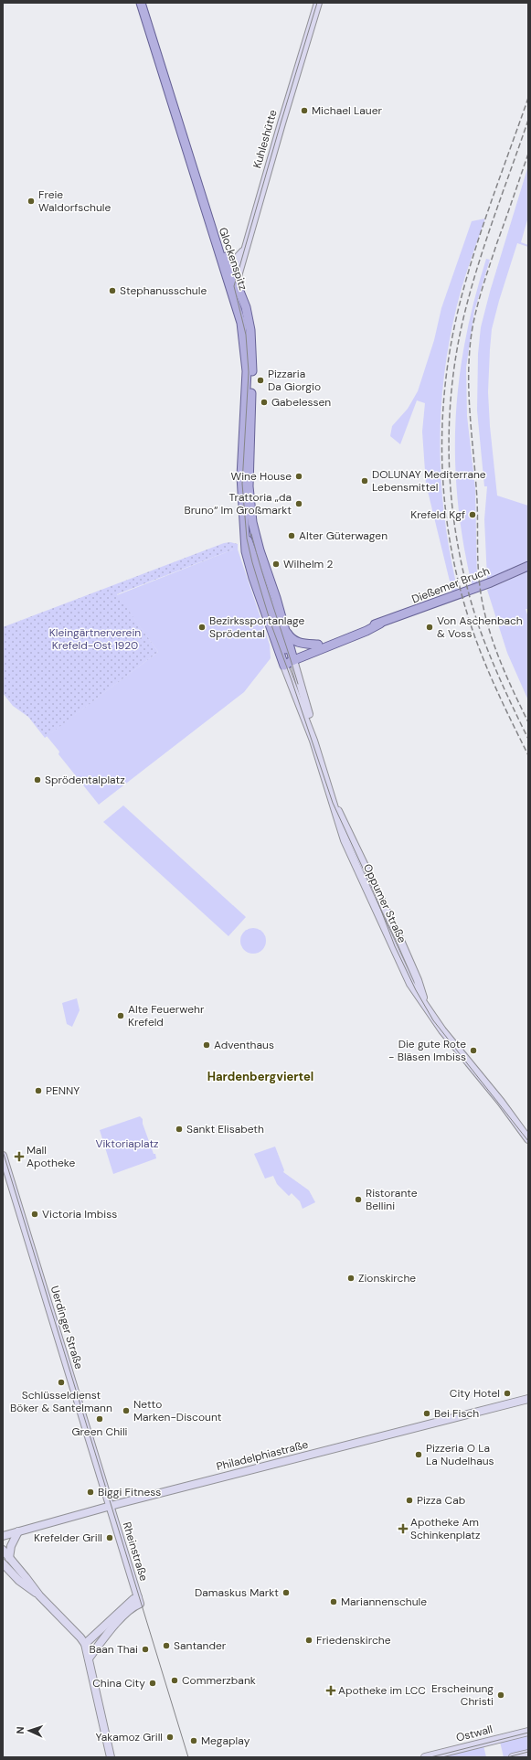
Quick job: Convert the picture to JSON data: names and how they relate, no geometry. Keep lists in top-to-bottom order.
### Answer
{
  "streets": {
    "main road": [
      "Kuhleshütte",
      "Glockenspitz",
      "Dießemer Bruch",
      "Oppumer Straße",
      "Uerdinger Straße",
      "Philadelphiastraße",
      "Rheinstraße",
      "Ostwall"
    ]
  },
  "crossings": [
    ["Kuhleshütte", "Glockenspitz"],
    ["Glockenspitz", "Oppumer Straße"],
    ["Dießemer Bruch", "Oppumer Straße"],
    ["Uerdinger Straße", "Philadelphiastraße"],
    ["Uerdinger Straße", "Rheinstraße"],
    ["Philadelphiastraße", "Rheinstraße"]
  ],
  "districts": ["Hardenbergviertel"],
  "parks": ["Kleingärtnerverein Krefeld-Ost 1920", "Viktoriaplatz"],
  "places": {
    "other": [
      "Michael Lauer",
      "Freie Waldorfschule",
      "Stephanusschule",
      "Pizzaria Da Giorgio",
      "Gabelessen",
      "Wine House",
      "DOLUNAY Mediterrane Lebensmittel",
      "Trattoria „da Bruno“ Im Großmarkt",
      "Krefeld Kgf",
      "Alter Güterwagen",
      "Wilhelm 2",
      "Bezirkssportanlage Sprödental",
      "Von Aschenbach & Voss",
      "Sprödentalplatz",
      "Alte Feuerwehr Krefeld",
      "Adventhaus",
      "Die gute Rote - Bläsen Imbiss",
      "PENNY",
      "Sankt Elisabeth",
      "Ristorante Bellini",
      "Victoria Imbiss",
      "Zionskirche",
      "Schlüsseldienst Böker & Santelmann",
      "City Hotel",
      "Netto Marken-Discount",
      "Bei Fisch",
      "Green Chili",
      "Pizzeria O La La Nudelhaus",
      "Biggi Fitness",
      "Pizza Cab",
      "Krefelder Grill",
      "Damaskus Markt",
      "Mariannenschule",
      "Friedenskirche",
      "Santander",
      "Baan Thai",
      "Commerzbank",
      "China City",
      "Erscheinung Christi",
      "Yakamoz Grill",
      "Megaplay"
    ],
    "health": ["Mall Apotheke", "Apotheke Am Schinkenplatz", "Apotheke im LCC"]
  },
  "north": "left"
}
